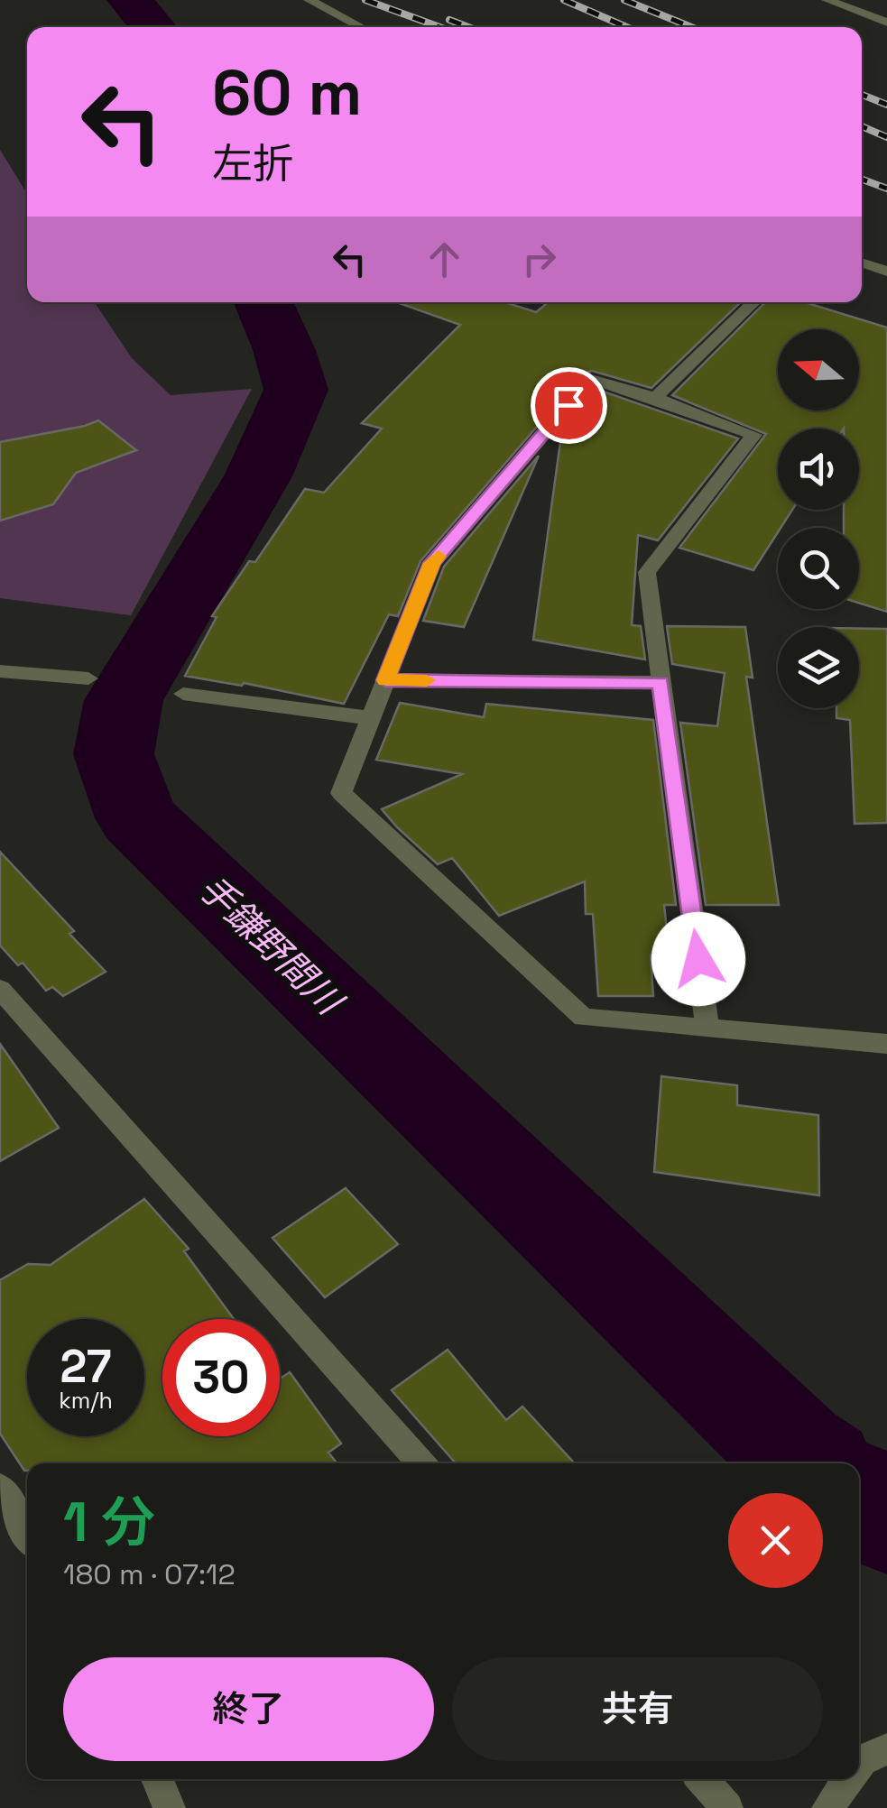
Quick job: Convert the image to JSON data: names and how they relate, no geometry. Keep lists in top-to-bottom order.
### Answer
{
  "water": ["手鎌野間川"],
  "north": "left",
  "page": {
    "turn": ["60 m", "左折"],
    "speed": "27 km/h",
    "limit": "30",
    "heading": ["1 分", "180 m · 07:12"],
    "buttons": ["終了", "共有"]
  }
}
